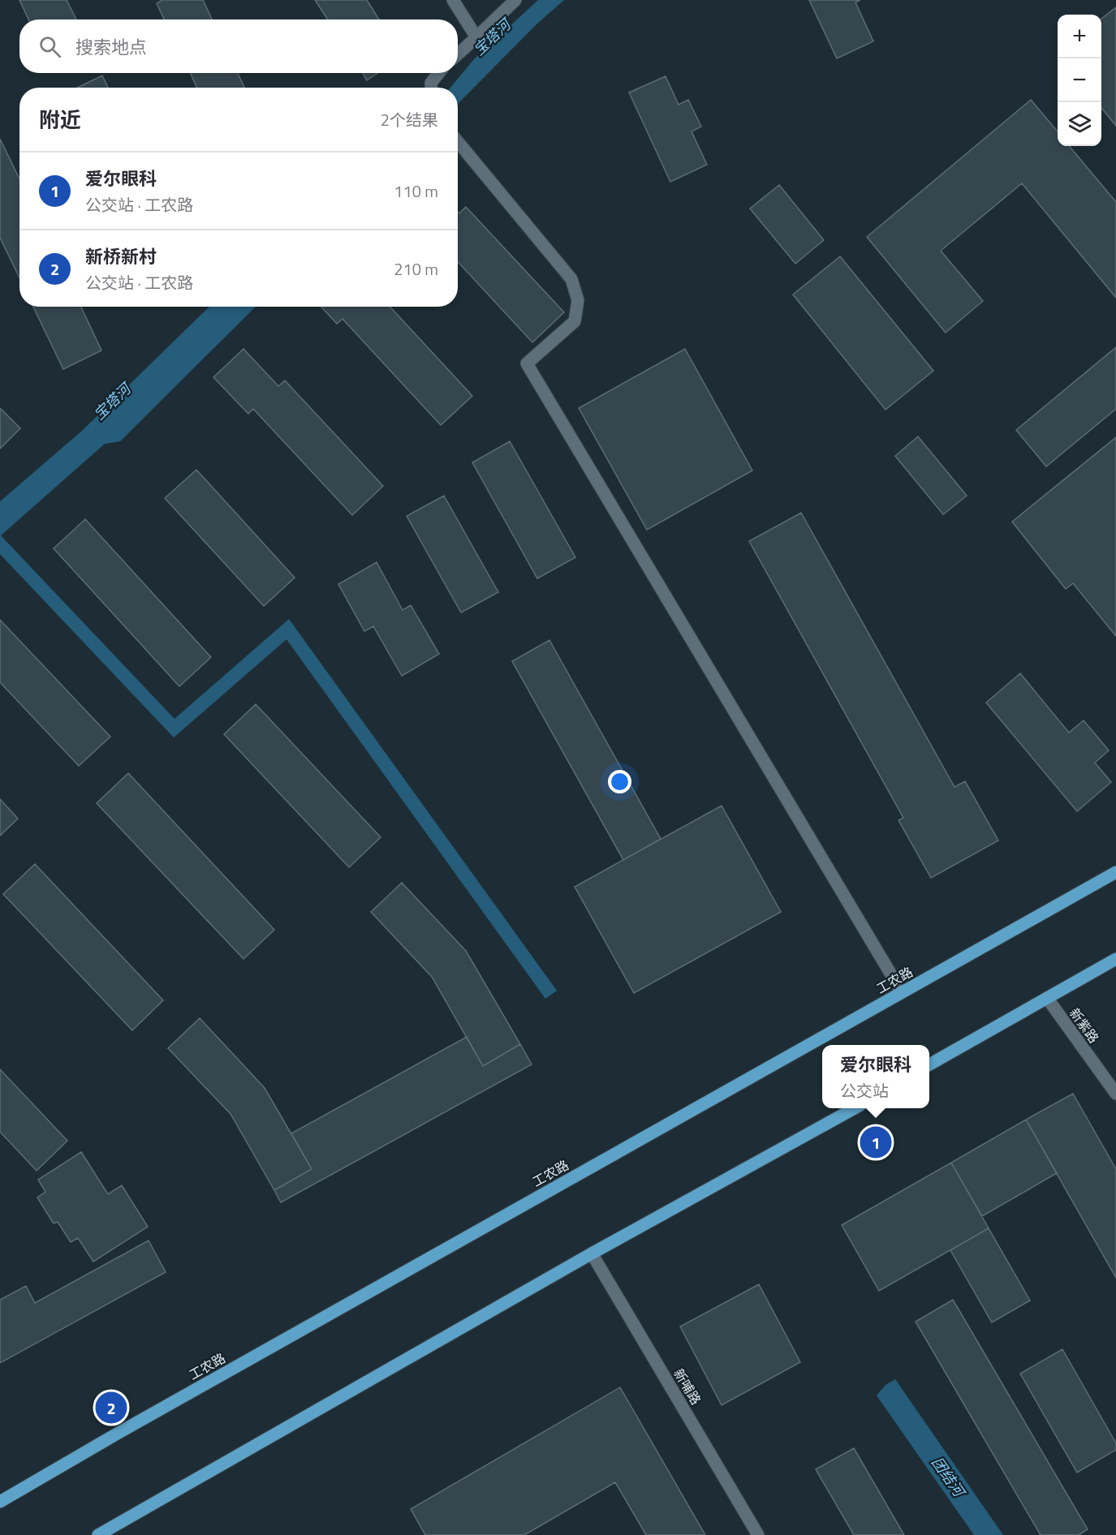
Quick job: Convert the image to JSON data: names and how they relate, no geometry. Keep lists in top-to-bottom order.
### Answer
{
  "streets": {
    "main road": ["工农路"],
    "street": ["新紫路", "新哺路"]
  },
  "water": ["宝塔河", "团结河"],
  "page": {
    "map_buttons": ["+", "−"],
    "search": "搜索地点",
    "heading": ["附近", "2个结果"],
    "list": [
      {
        "mark": "1",
        "name": "爱尔眼科",
        "note": "公交站 · 工农路",
        "value": "110 m"
      },
      {
        "mark": "2",
        "name": "新桥新村",
        "note": "公交站 · 工农路",
        "value": "210 m"
      }
    ],
    "popup": ["爱尔眼科", "公交站"],
    "pins": ["1", "2"]
  }
}
